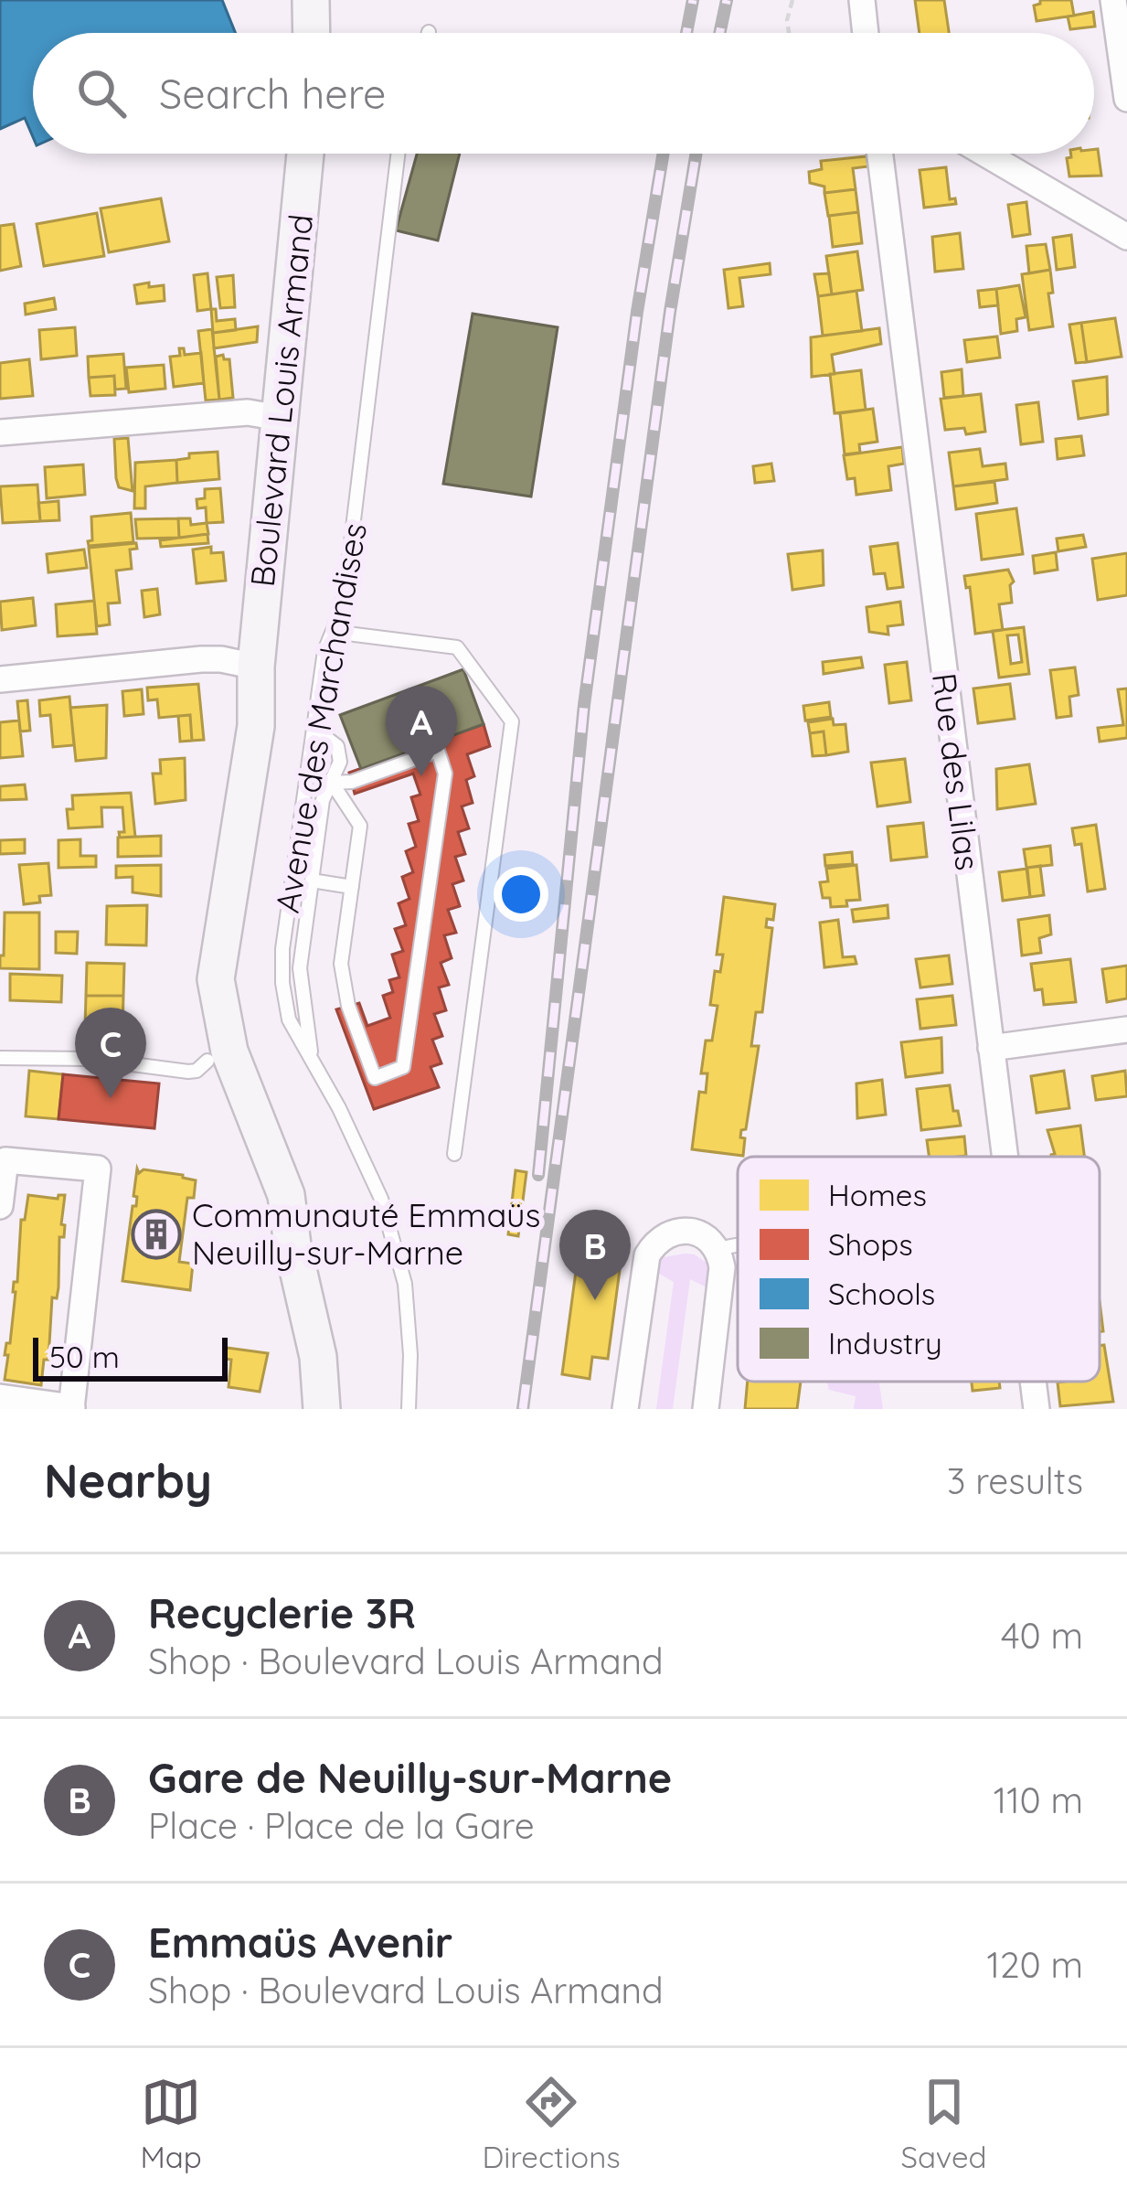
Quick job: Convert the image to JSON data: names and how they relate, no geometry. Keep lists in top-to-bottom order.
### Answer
{
  "streets": {
    "main road": ["Boulevard Louis Armand"],
    "street": ["Rue des Lilas"],
    "lane": ["Avenue des Marchandises"]
  },
  "places": {
    "building": ["Communauté Emmaüs Neuilly-sur-Marne"]
  },
  "legend": [
    "Homes",
    "Shops",
    "Schools",
    "Industry"
  ],
  "scale_bar": "50 m",
  "page": {
    "search": "Search here",
    "pins": ["A", "C", "B"],
    "scale": "50 m",
    "heading": ["Nearby", "3 results"],
    "list": [
      {
        "mark": "A",
        "name": "Recyclerie 3R",
        "note": "Shop · Boulevard Louis Armand",
        "value": "40 m"
      },
      {
        "mark": "B",
        "name": "Gare de Neuilly-sur-Marne",
        "note": "Place · Place de la Gare",
        "value": "110 m"
      },
      {
        "mark": "C",
        "name": "Emmaüs Avenir",
        "note": "Shop · Boulevard Louis Armand",
        "value": "120 m"
      }
    ],
    "nav": ["Map", "Directions", "Saved"]
  }
}
